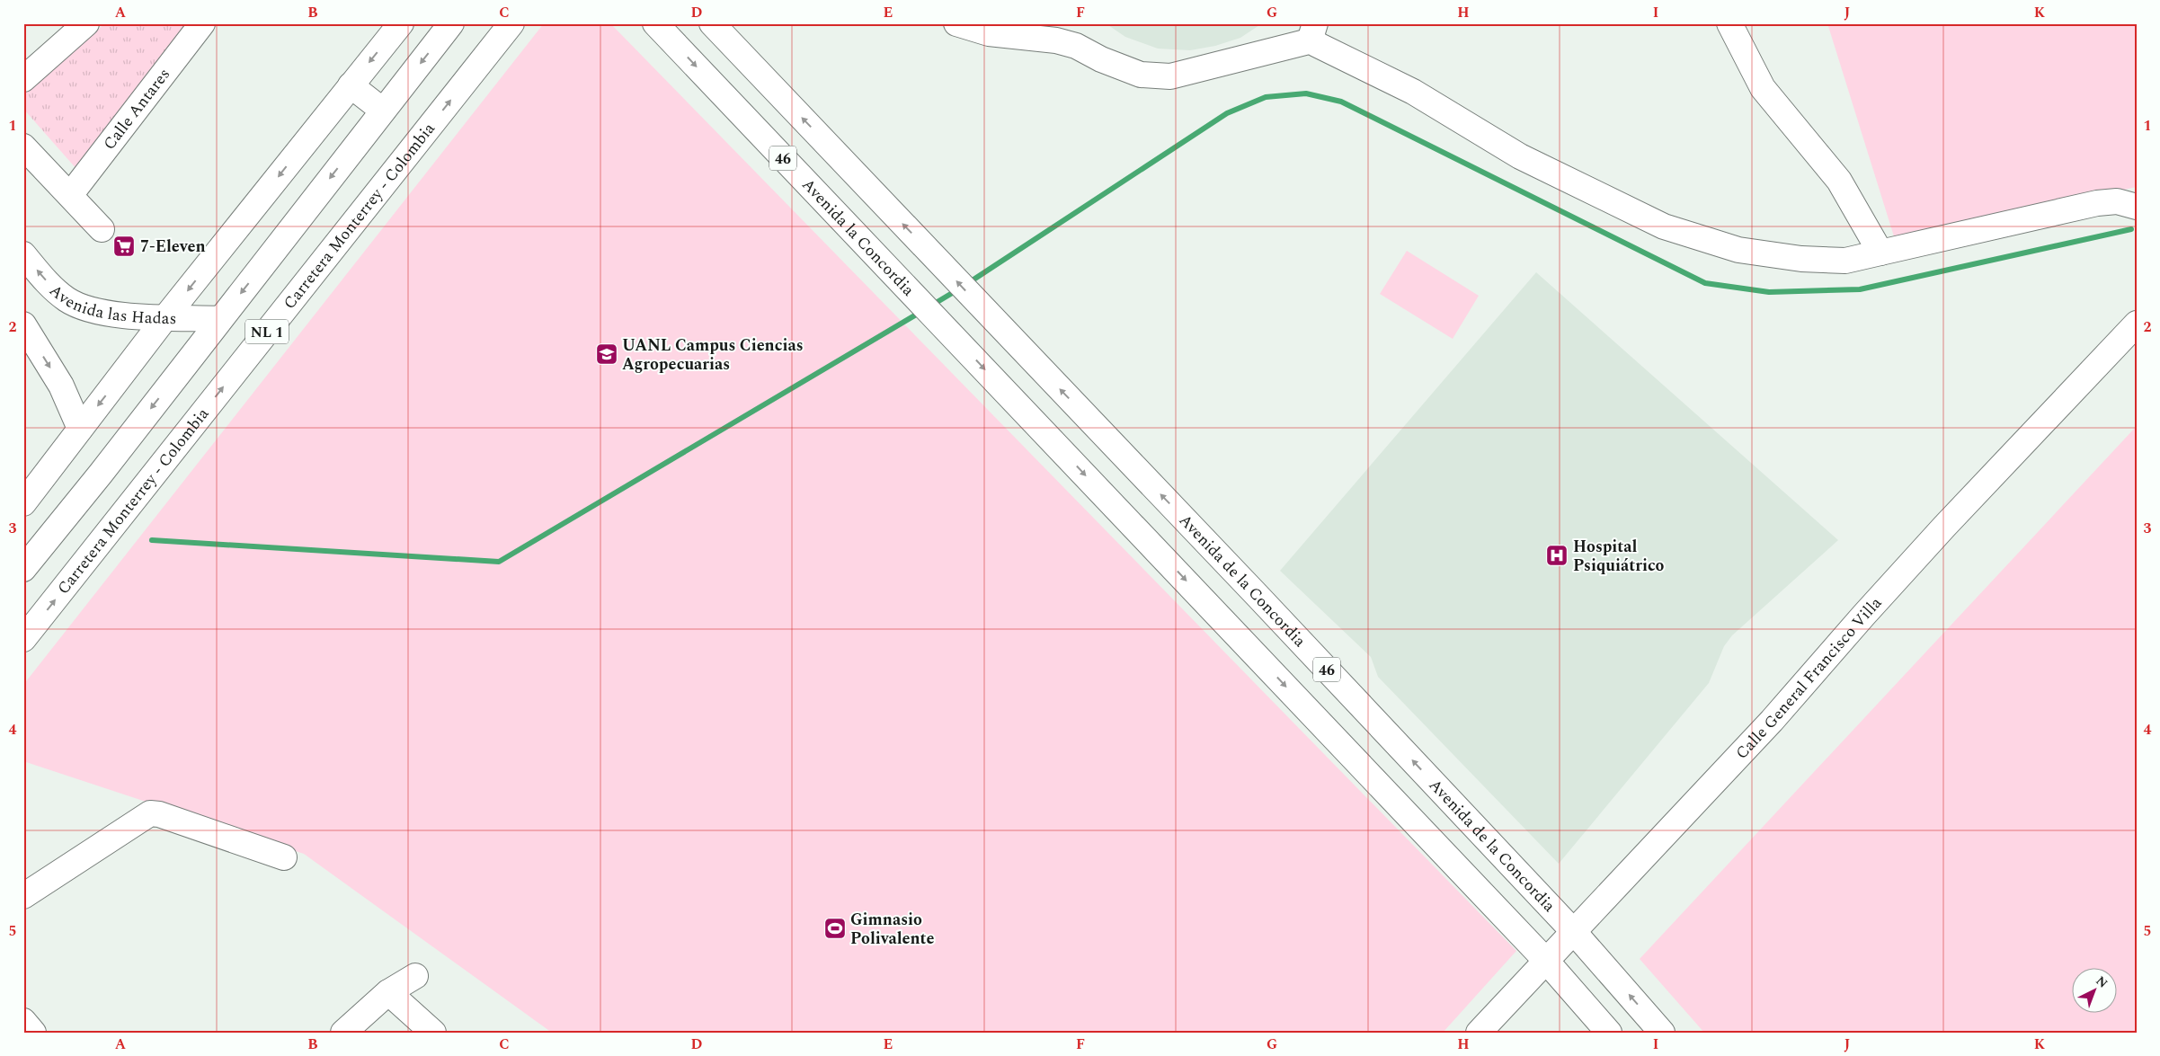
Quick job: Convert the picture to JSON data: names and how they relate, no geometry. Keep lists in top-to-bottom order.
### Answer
{
  "streets": {
    "street": [
      "Calle Antares",
      "46",
      "Carretera Monterrey - Colombia",
      "Avenida la Concordia",
      "Avenida las Hadas",
      "NL 1",
      "Avenida de la Concordia",
      "Calle General Francisco Villa"
    ]
  },
  "crossings": [
    ["46", "Avenida la Concordia"],
    ["46", "Calle General Francisco Villa"],
    ["Avenida la Concordia", "Calle General Francisco Villa"],
    ["Avenida las Hadas", "NL 1"],
    ["Avenida de la Concordia", "Calle General Francisco Villa"]
  ],
  "one_way": ["Avenida la Concordia", "Avenida las Hadas", "Avenida de la Concordia"],
  "places": {
    "supermarket": ["7-Eleven"],
    "school or university": ["UANL Campus Ciencias Agropecuarias"],
    "hospital": ["Hospital Psiquiátrico"],
    "sports": ["Gimnasio Polivalente"]
  },
  "north": "top right",
  "grid": {
    "columns": [
      "A",
      "B",
      "C",
      "D",
      "E",
      "F",
      "G",
      "H",
      "I",
      "J",
      "K"
    ],
    "rows": [
      "1",
      "2",
      "3",
      "4",
      "5"
    ]
  }
}
